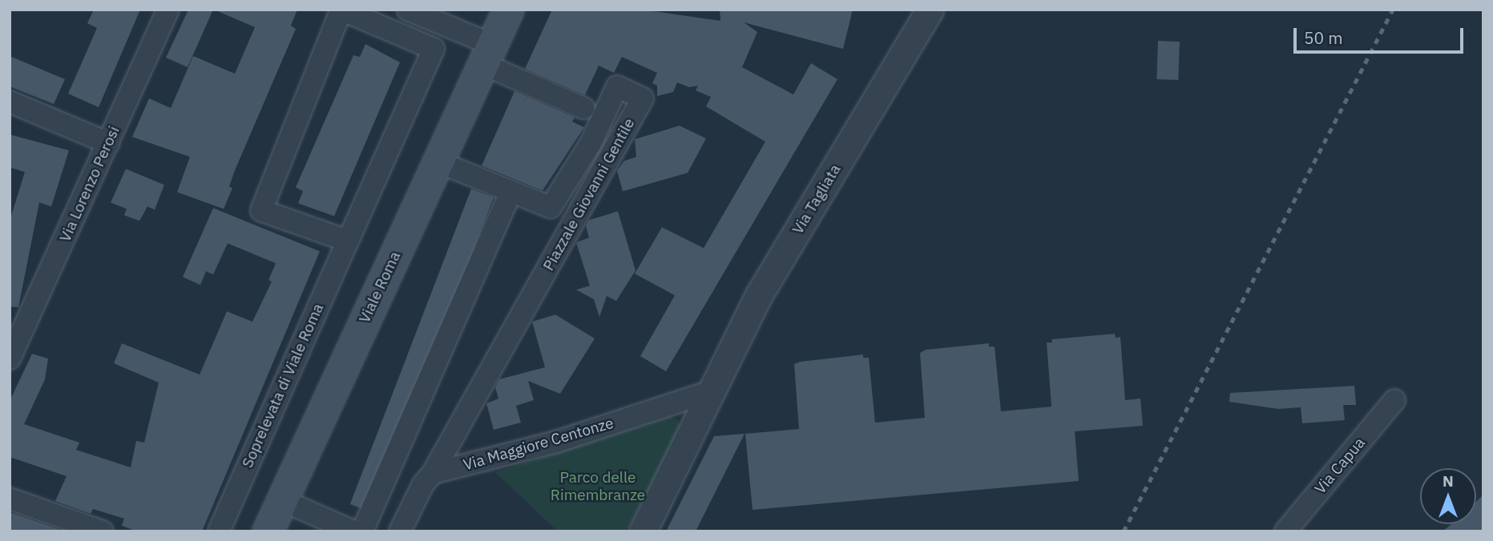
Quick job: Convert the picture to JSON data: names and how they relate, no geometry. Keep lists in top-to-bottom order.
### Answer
{
  "streets": {
    "main road": ["Viale Roma"],
    "street": [
      "Via Lorenzo Perosi",
      "Piazzale Giovanni Gentile",
      "Via Tagliata",
      "Soprelevata di Viale Roma",
      "Via Maggiore Centonze",
      "Via Capua"
    ]
  },
  "crossings": [
    ["Piazzale Giovanni Gentile", "Viale Roma"],
    ["Piazzale Giovanni Gentile", "Via Maggiore Centonze"],
    ["Via Tagliata", "Via Maggiore Centonze"]
  ],
  "parks": ["Parco delle Rimembranze"],
  "scale_bar": "50 m",
  "north": "top"
}
